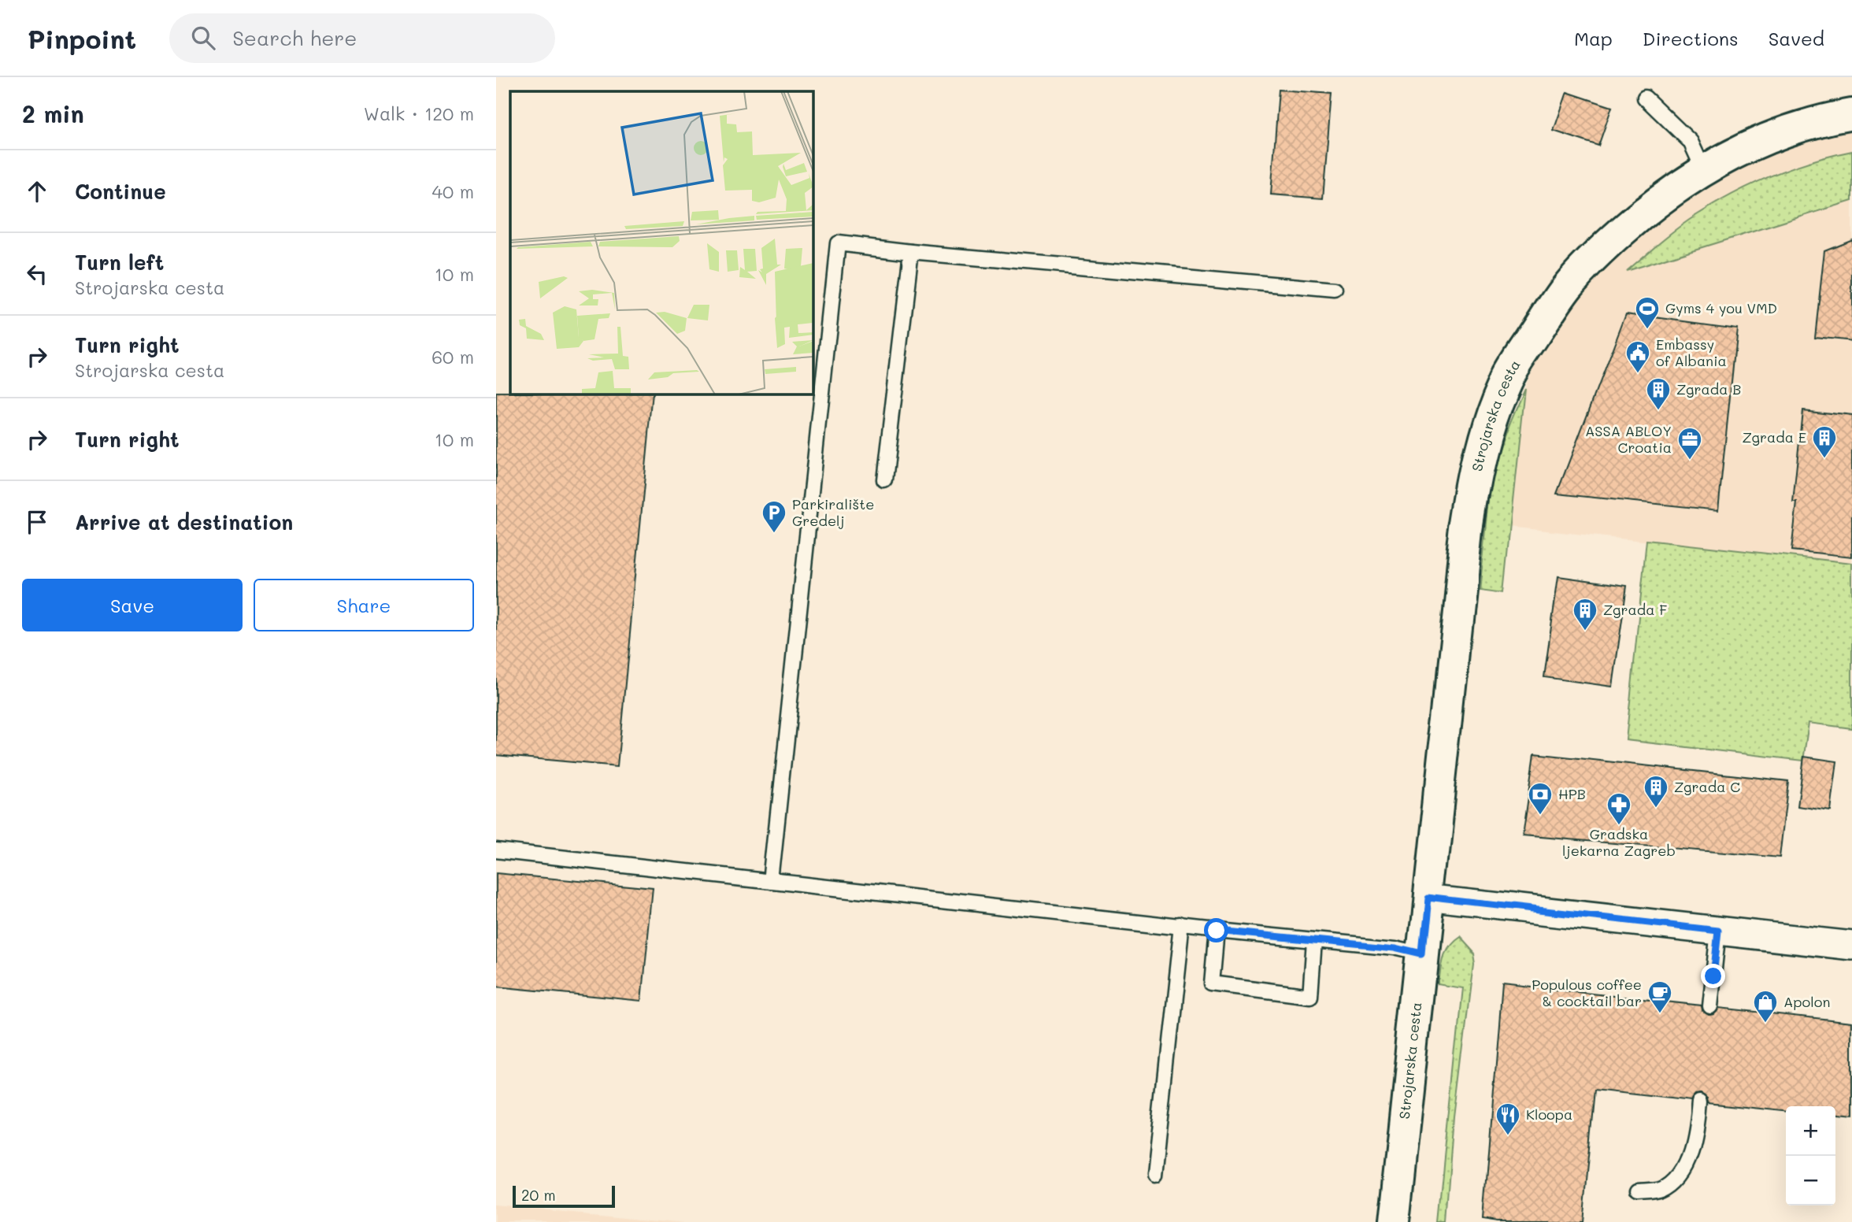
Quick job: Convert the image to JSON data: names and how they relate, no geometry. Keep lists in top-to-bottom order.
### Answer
{
  "streets": {
    "street": ["Strojarska cesta"]
  },
  "places": {
    "sports": ["Gyms 4 you VMD"],
    "public building": ["Embassy of Albania"],
    "building": [
      "Zgrada B",
      "Zgrada E",
      "Zgrada F",
      "Zgrada C"
    ],
    "office": ["ASSA ABLOY Croatia"],
    "parking": ["Parkiralište Gredelj"],
    "bank": ["HPB"],
    "pharmacy": ["Gradska ljekarna Zagreb"],
    "cafe": ["Populous coffee & cocktail bar"],
    "shop": ["Apolon"],
    "restaurant": ["Kloopa"]
  },
  "scale_bar": "20 m",
  "page": {
    "header": "Pinpoint",
    "search": "Search here",
    "nav": ["Map", "Directions", "Saved"],
    "heading": ["2 min", "Walk · 120 m"],
    "list": [
      ["Continue", "40 m"],
      ["Turn left", "Strojarska cesta", "10 m"],
      ["Turn right", "Strojarska cesta", "60 m"],
      ["Turn right", "10 m"],
      "Arrive at destination"
    ],
    "buttons": ["Save", "Share"],
    "map_buttons": ["+", "−"],
    "scale": "20 m"
  }
}
